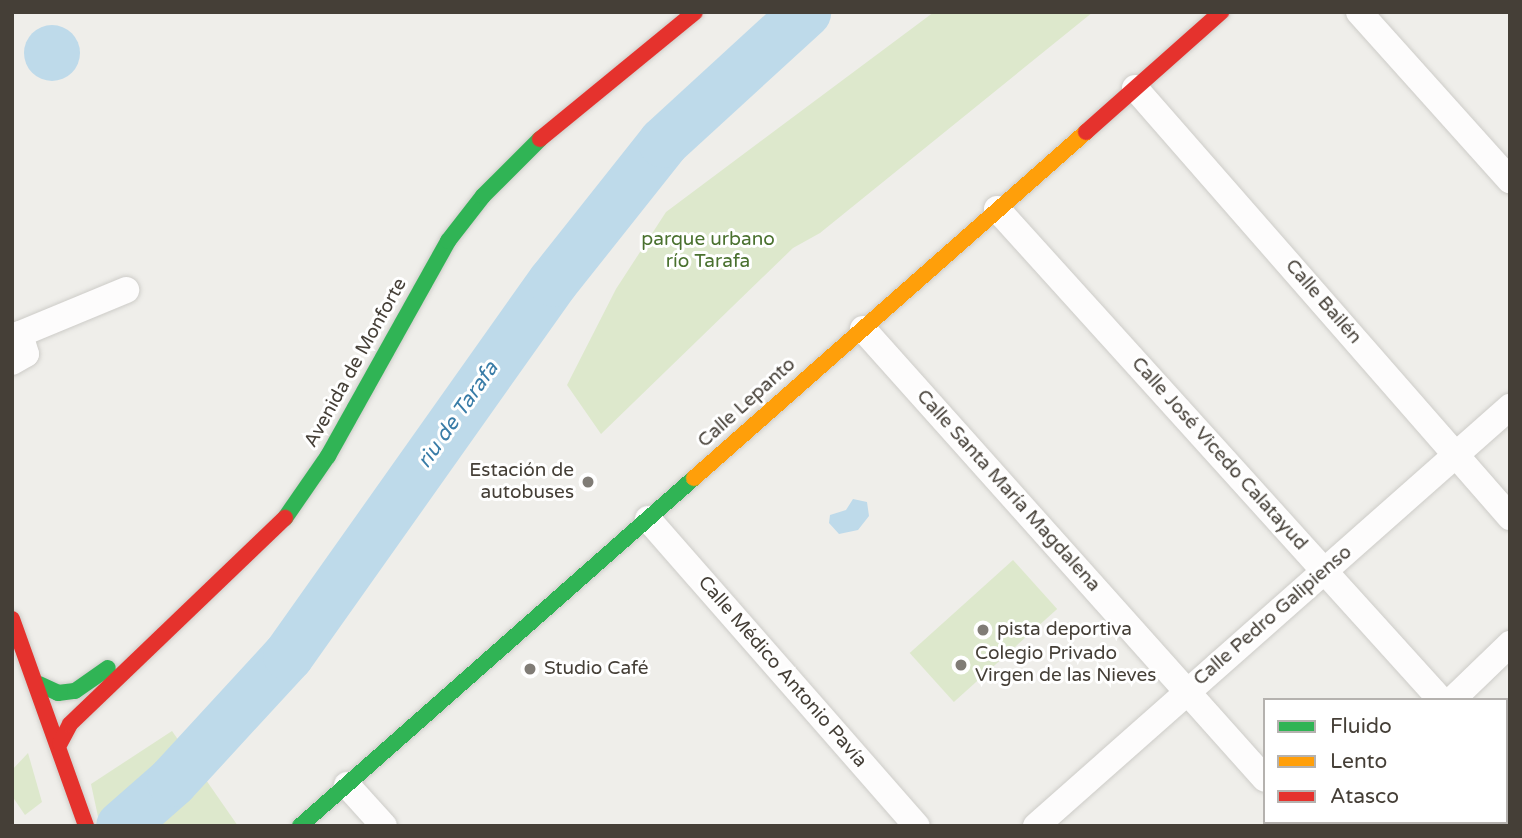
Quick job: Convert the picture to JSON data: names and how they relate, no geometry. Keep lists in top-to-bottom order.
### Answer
{
  "streets": {
    "street": [
      "Calle Bailén",
      "Avenida de Monforte",
      "Calle Lepanto",
      "Calle José Vicedo Calatayud",
      "Calle Santa María Magdalena",
      "Calle Pedro Galipienso",
      "Calle Médico Antonio Pavía"
    ]
  },
  "crossings": [
    ["Calle Bailén", "Calle Lepanto"],
    ["Calle Bailén", "Calle Pedro Galipienso"],
    ["Calle Lepanto", "Calle José Vicedo Calatayud"],
    ["Calle Lepanto", "Calle Santa María Magdalena"],
    ["Calle Lepanto", "Calle Médico Antonio Pavía"],
    ["Calle José Vicedo Calatayud", "Calle Pedro Galipienso"],
    ["Calle Santa María Magdalena", "Calle Pedro Galipienso"]
  ],
  "water": ["riu de Tarafa"],
  "parks": ["parque urbano río Tarafa"],
  "places": [
    "Estación de autobuses",
    "pista deportiva",
    "Colegio Privado Virgen de las Nieves",
    "Studio Café"
  ],
  "legend": ["Fluido", "Lento", "Atasco"]
}
